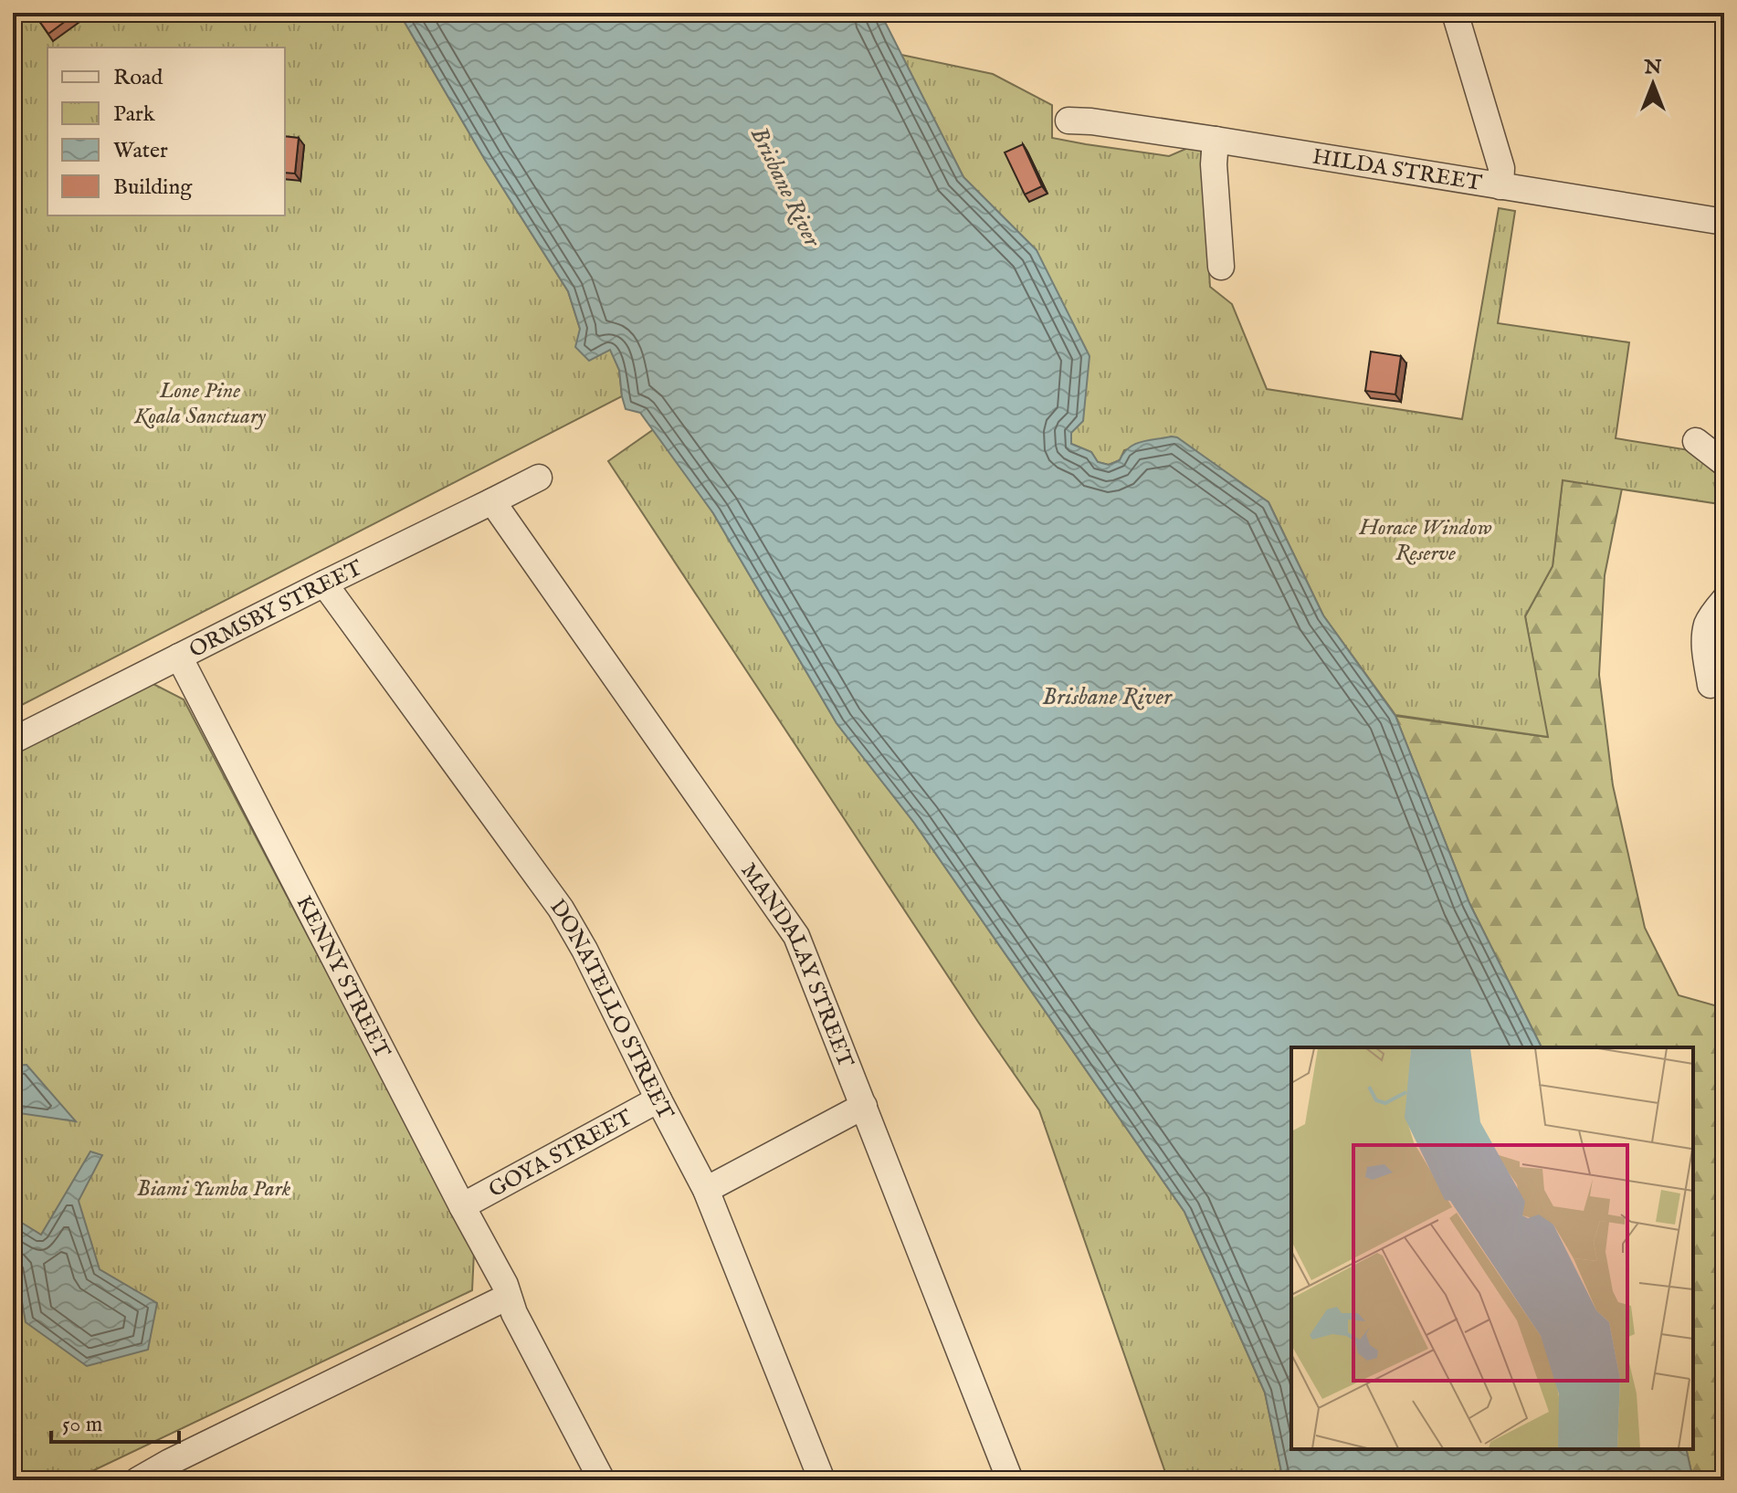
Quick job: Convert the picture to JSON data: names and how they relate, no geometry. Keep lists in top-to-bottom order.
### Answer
{
  "streets": {
    "street": [
      "HILDA STREET",
      "ORMSBY STREET",
      "MANDALAY STREET",
      "KENNY STREET",
      "DONATELLO STREET",
      "GOYA STREET"
    ]
  },
  "crossings": [
    ["ORMSBY STREET", "MANDALAY STREET"],
    ["ORMSBY STREET", "KENNY STREET"],
    ["ORMSBY STREET", "DONATELLO STREET"],
    ["KENNY STREET", "GOYA STREET"],
    ["DONATELLO STREET", "GOYA STREET"]
  ],
  "water": ["Brisbane River"],
  "parks": ["Lone Pine Koala Sanctuary", "Horace Window Reserve", "Biami Yumba Park"],
  "legend": [
    "Road",
    "Park",
    "Water",
    "Building"
  ],
  "scale_bar": "50 m",
  "north": "top"
}
